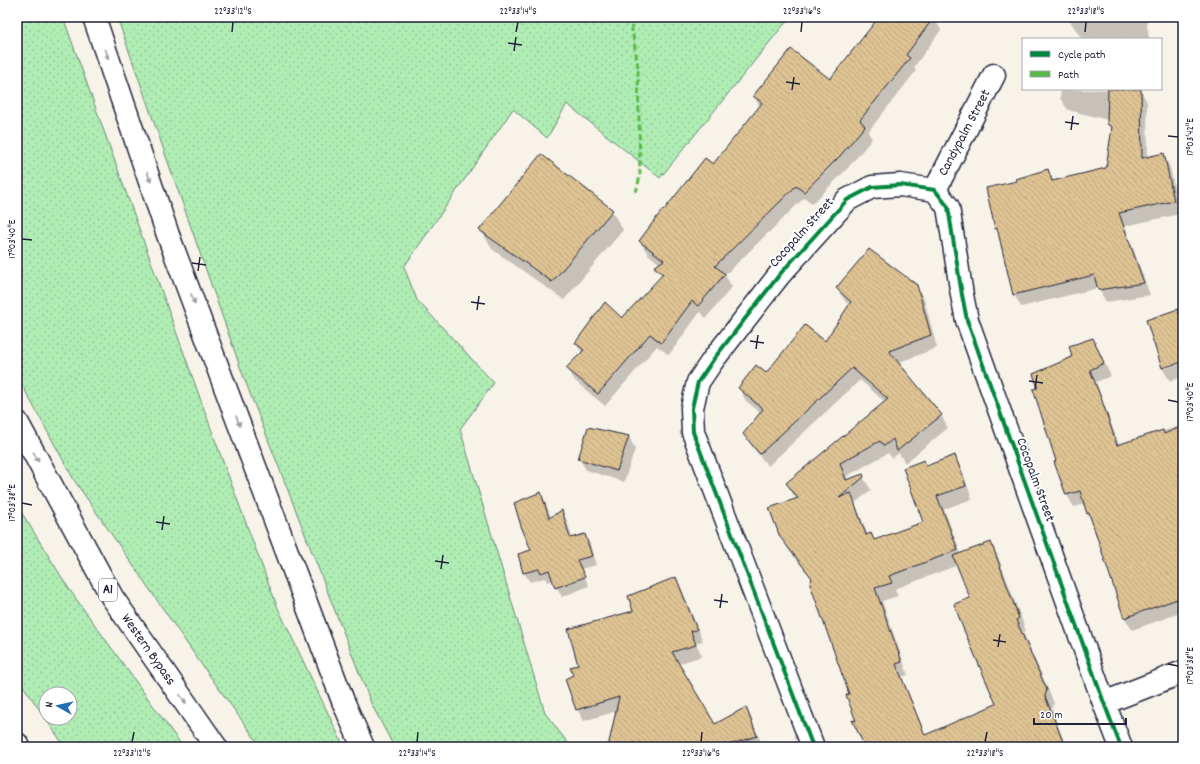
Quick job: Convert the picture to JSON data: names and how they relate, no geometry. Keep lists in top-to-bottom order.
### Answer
{
  "streets": {
    "main road": [
      "Candypalm Street",
      "Cocopalm Street",
      "A1",
      "Western Bypass"
    ]
  },
  "crossings": [
    ["Candypalm Street", "Cocopalm Street"]
  ],
  "legend": ["Cycle path", "Path"],
  "scale_bar": "20 m",
  "north": "left",
  "coordinates": [
    "22°33'12\"S",
    "22°33'14\"S",
    "22°33'16\"S",
    "22°33'18\"S",
    "17°03'42\"E",
    "17°03'40\"E",
    "17°03'38\"E"
  ]
}
